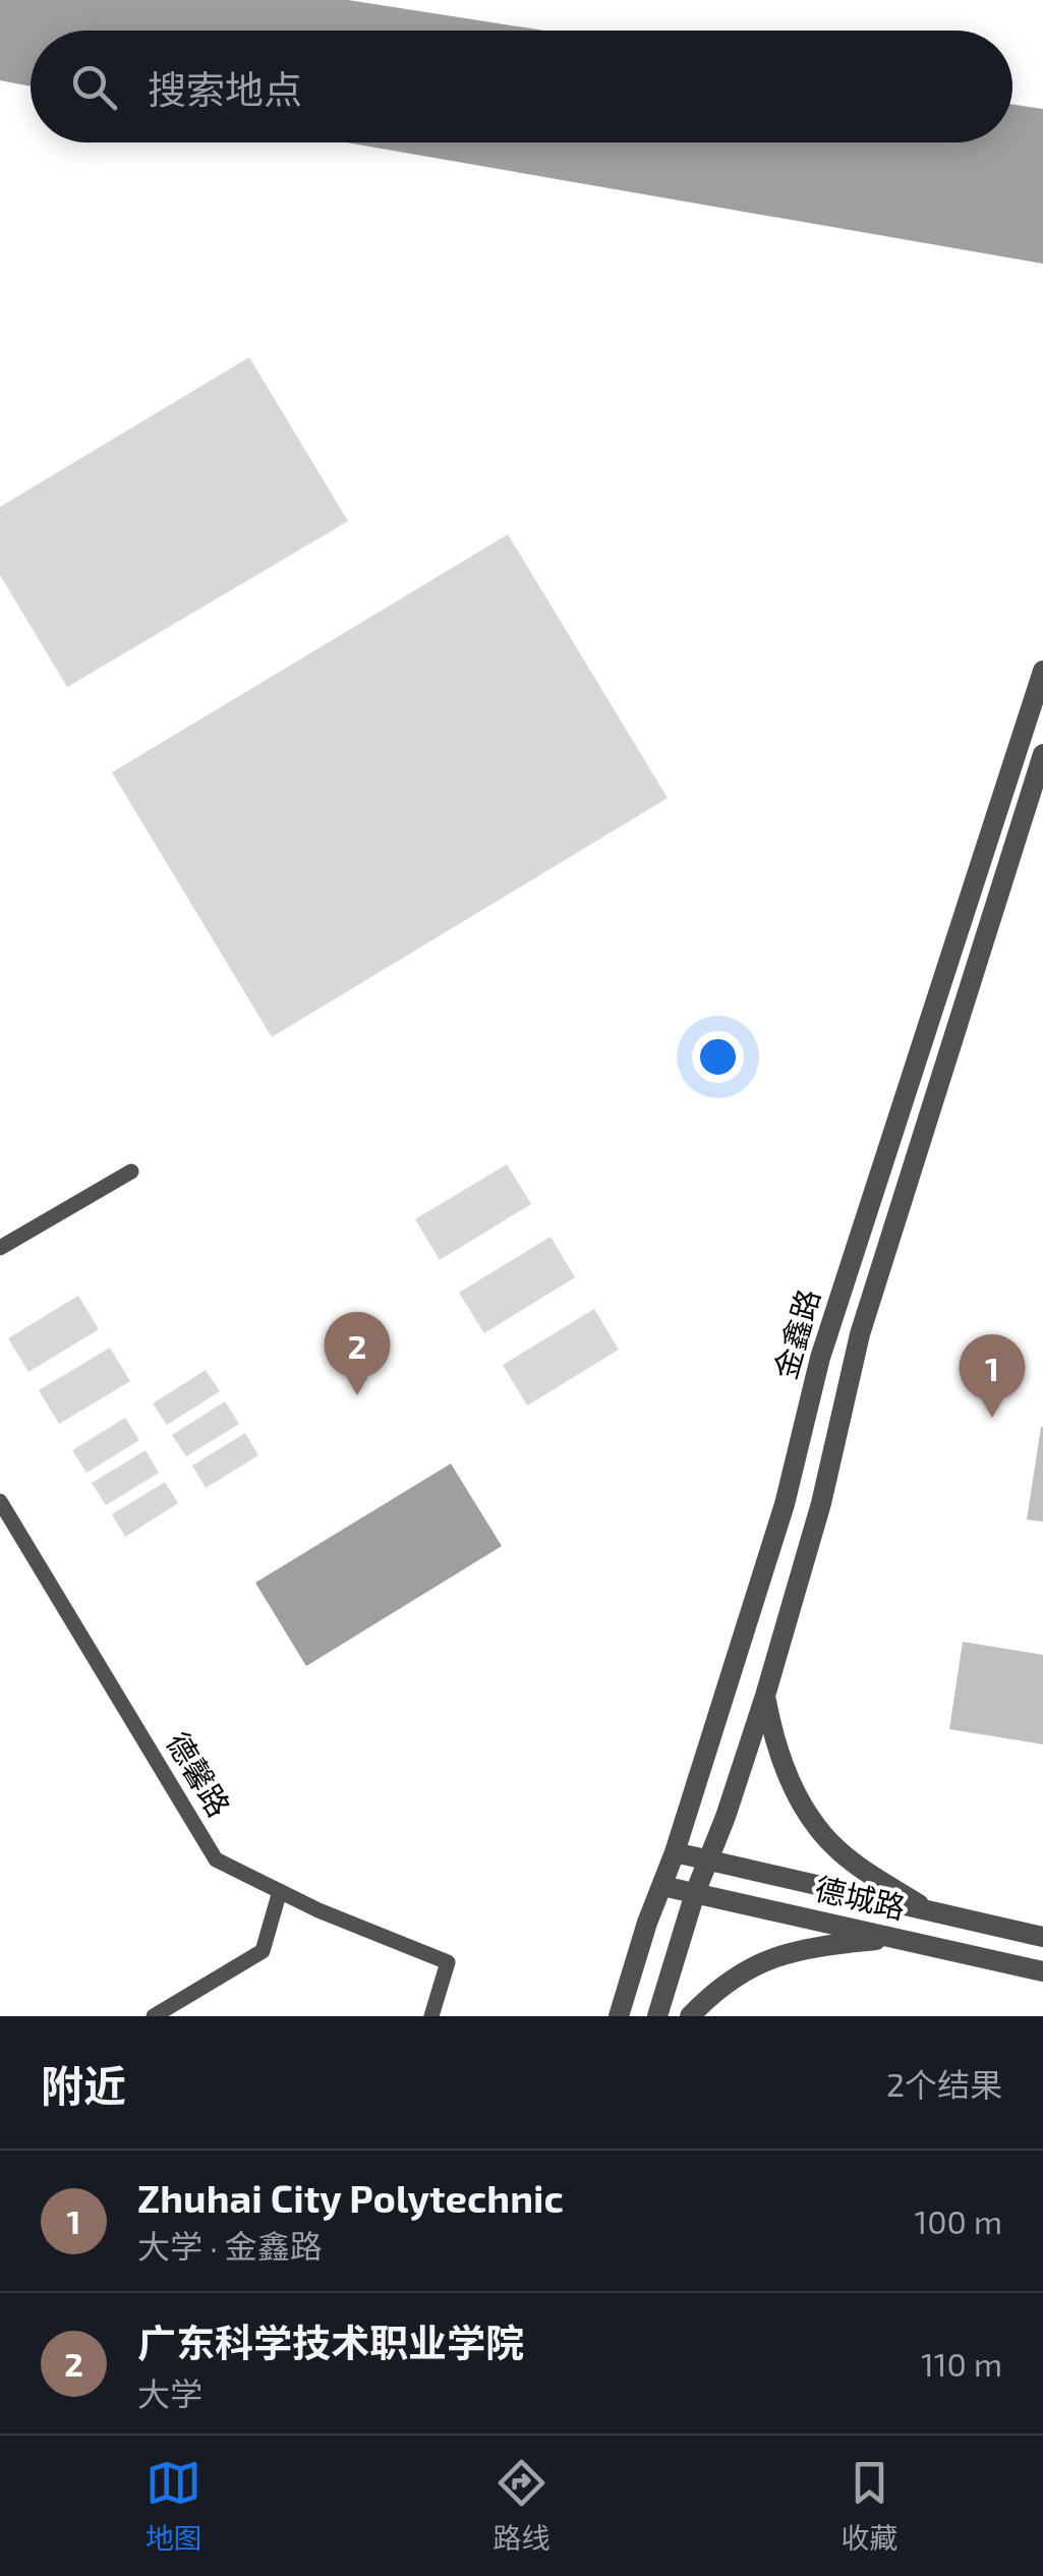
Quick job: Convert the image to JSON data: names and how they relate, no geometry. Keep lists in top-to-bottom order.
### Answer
{
  "streets": {
    "street": ["金鑫路", "德城路"],
    "lane": ["德馨路"]
  },
  "crossings": [
    ["金鑫路", "德城路"]
  ],
  "page": {
    "search": "搜索地点",
    "pins": ["2", "1"],
    "heading": ["附近", "2个结果"],
    "list": [
      {
        "mark": "1",
        "name": "Zhuhai City Polytechnic",
        "note": "大学 · 金鑫路",
        "value": "100 m"
      },
      {
        "mark": "2",
        "name": "广东科学技术职业学院",
        "note": "大学",
        "value": "110 m"
      }
    ],
    "nav": ["地图", "路线", "收藏"]
  }
}
